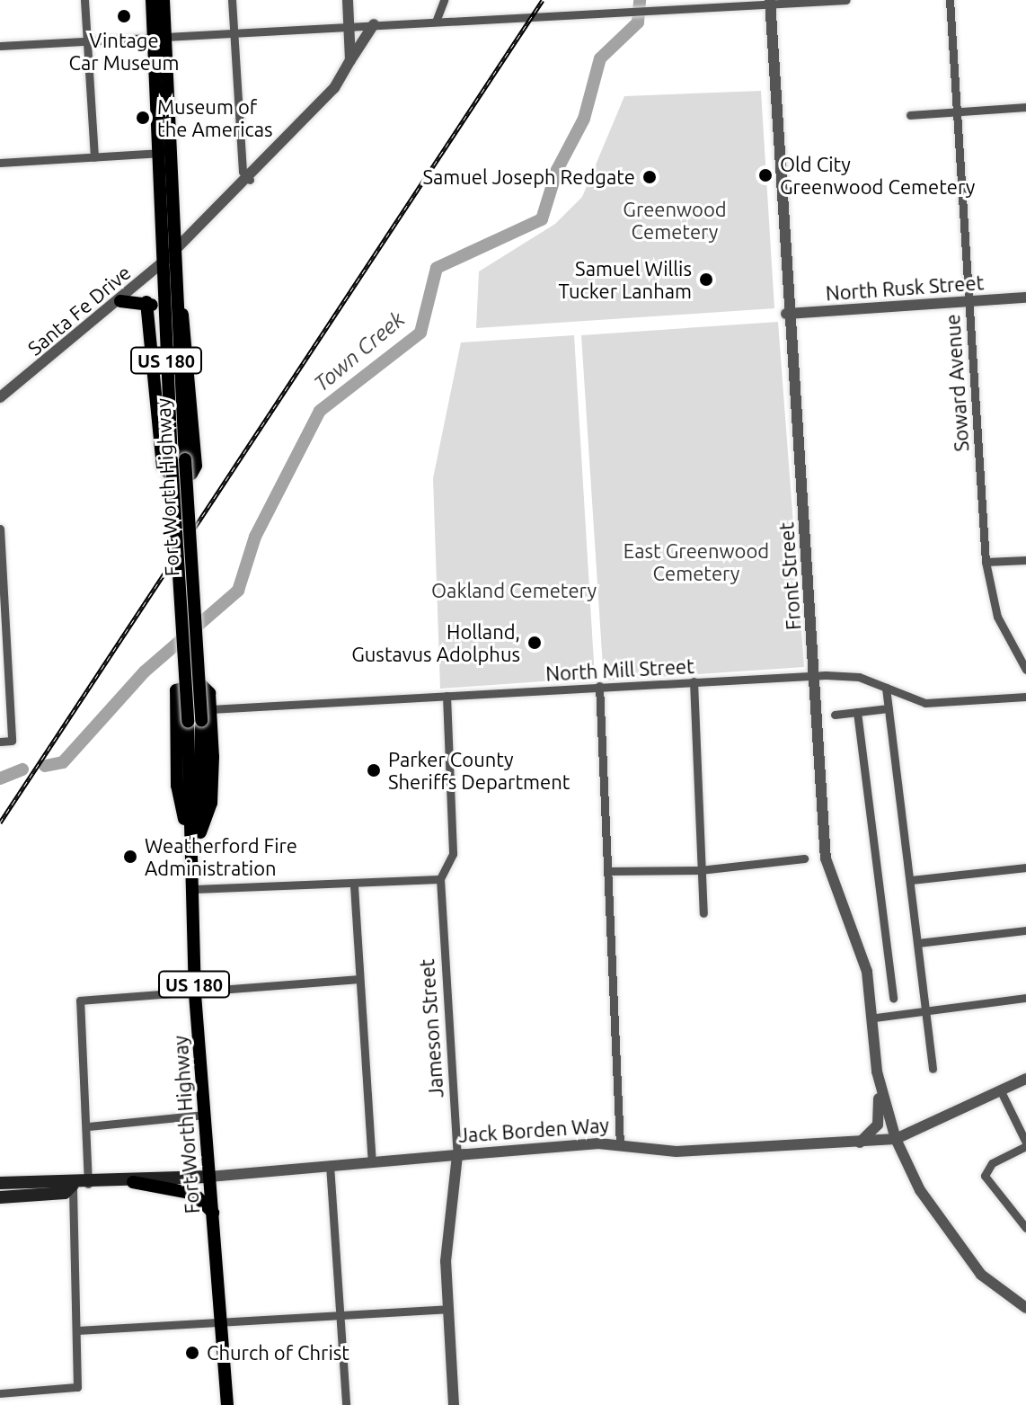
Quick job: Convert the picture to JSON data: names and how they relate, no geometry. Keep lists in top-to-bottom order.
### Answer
{
  "streets": {
    "main road": ["US 180", "Fort Worth Highway", "Jack Borden Way"],
    "street": [
      "North Rusk Street",
      "Santa Fe Drive",
      "Soward Avenue",
      "Front Street",
      "North Mill Street",
      "Jameson Street"
    ]
  },
  "crossings": [
    ["North Rusk Street", "Soward Avenue"],
    ["North Rusk Street", "Front Street"],
    ["Santa Fe Drive", "Fort Worth Highway"],
    ["Fort Worth Highway", "Jack Borden Way"],
    ["Front Street", "North Mill Street"],
    ["Front Street", "Jack Borden Way"],
    ["North Mill Street", "Jameson Street"],
    ["Jameson Street", "Jack Borden Way"]
  ],
  "water": ["Town Creek"],
  "parks": ["Greenwood Cemetery", "East Greenwood Cemetery", "Oakland Cemetery"],
  "places": [
    "Vintage Car Museum",
    "Museum of the Americas",
    "Old City Greenwood Cemetery",
    "Samuel Joseph Redgate",
    "Samuel Willis Tucker Lanham",
    "Holland, Gustavus Adolphus",
    "Parker County Sheriffs Department",
    "Weatherford Fire Administration",
    "Church of Christ"
  ]
}
